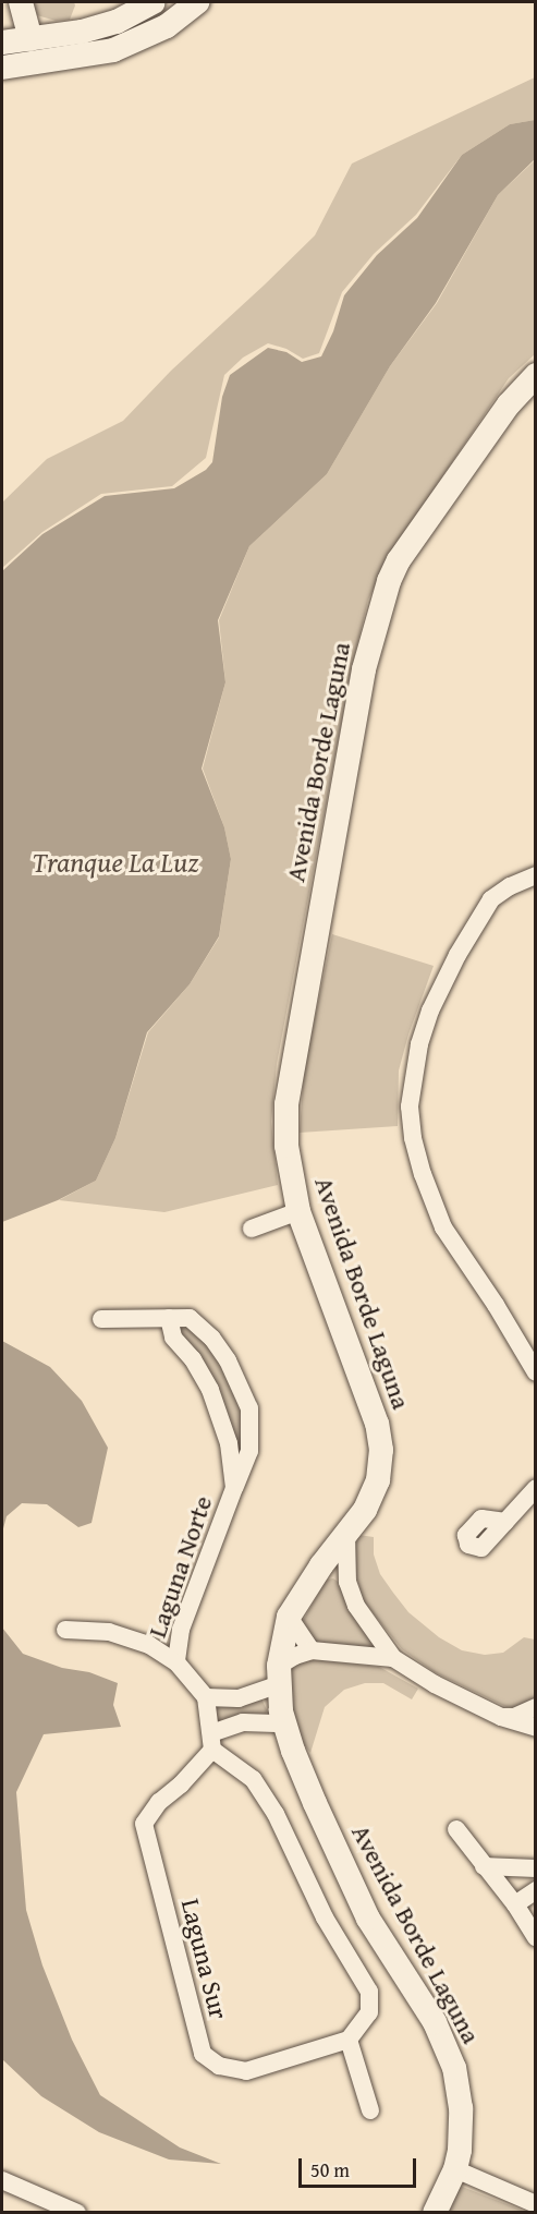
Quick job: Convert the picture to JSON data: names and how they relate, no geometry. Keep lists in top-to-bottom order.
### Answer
{
  "streets": {
    "street": ["Avenida Borde Laguna", "Laguna Norte", "Laguna Sur"]
  },
  "water": ["Tranque La Luz"],
  "scale_bar": "50 m"
}
